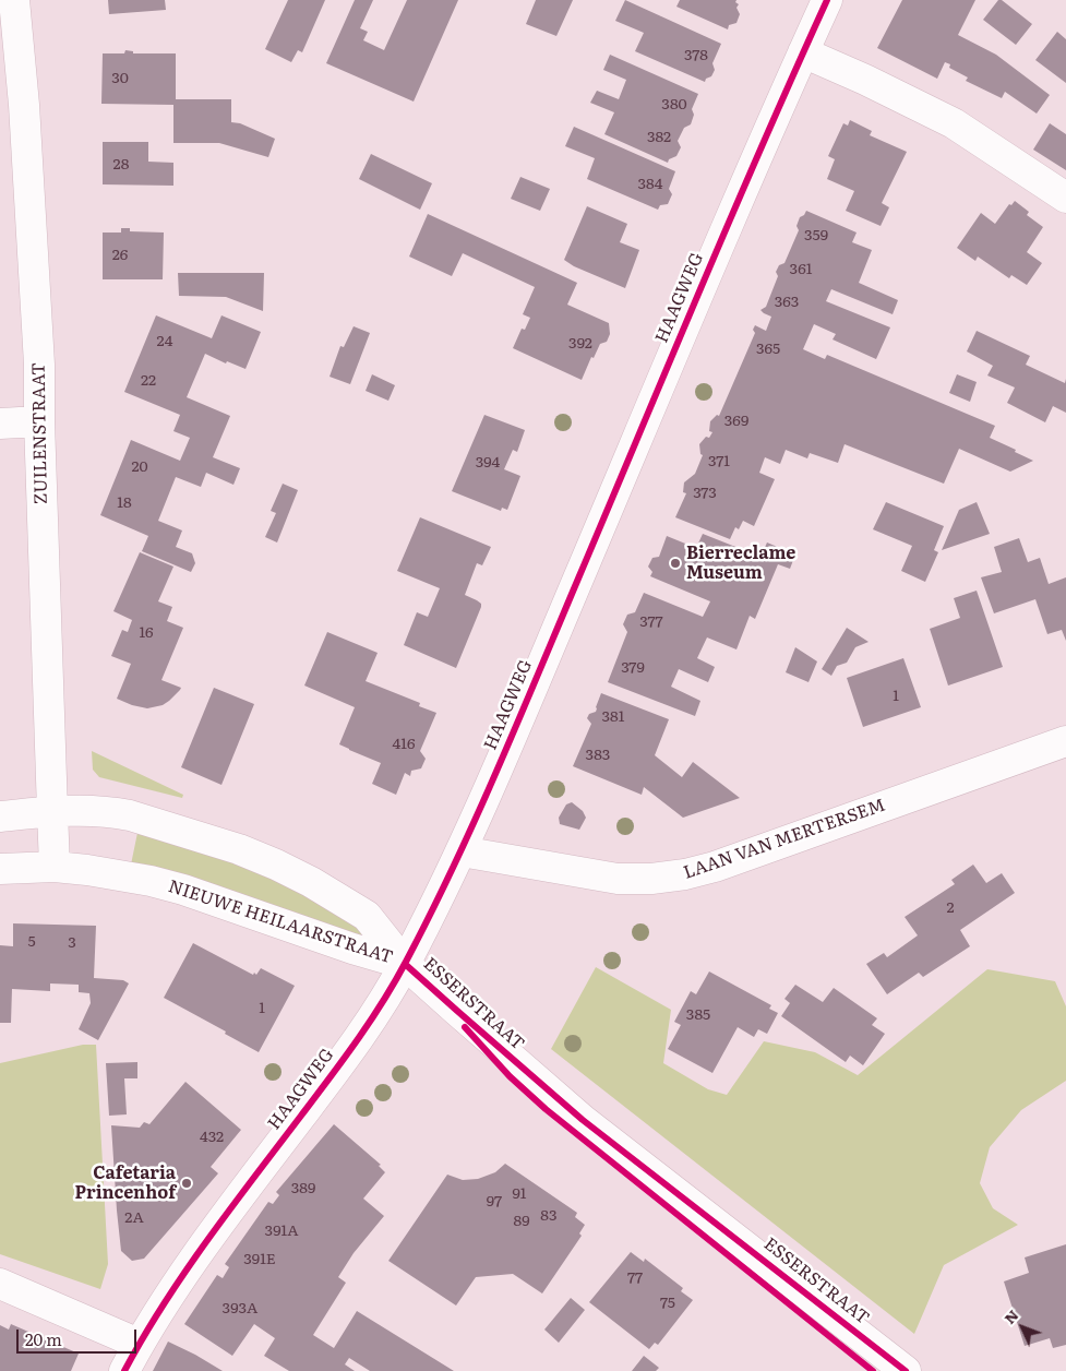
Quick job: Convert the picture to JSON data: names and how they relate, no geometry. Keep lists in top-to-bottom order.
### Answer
{
  "streets": {
    "street": [
      "HAAGWEG",
      "ZUILENSTRAAT",
      "LAAN VAN MERTERSEM",
      "NIEUWE HEILAARSTRAAT",
      "ESSERSTRAAT"
    ]
  },
  "crossings": [
    ["HAAGWEG", "LAAN VAN MERTERSEM"],
    ["HAAGWEG", "NIEUWE HEILAARSTRAAT"],
    ["HAAGWEG", "ESSERSTRAAT"],
    ["ZUILENSTRAAT", "NIEUWE HEILAARSTRAAT"],
    ["NIEUWE HEILAARSTRAAT", "ESSERSTRAAT"]
  ],
  "places": ["Bierreclame Museum", "Cafetaria Princenhof"],
  "house_numbers": [
    "378",
    "30",
    "380",
    "382",
    "28",
    "384",
    "359",
    "26",
    "361",
    "363",
    "24",
    "392",
    "365",
    "22",
    "369",
    "371",
    "394",
    "20",
    "373",
    "18",
    "377",
    "16",
    "379",
    "1",
    "381",
    "416",
    "383",
    "2",
    "5",
    "3",
    "1",
    "385",
    "432",
    "389",
    "91",
    "97",
    "83",
    "2A",
    "89",
    "391A",
    "391E",
    "77",
    "75",
    "393A"
  ],
  "scale_bar": "20 m",
  "north": "top left"
}
